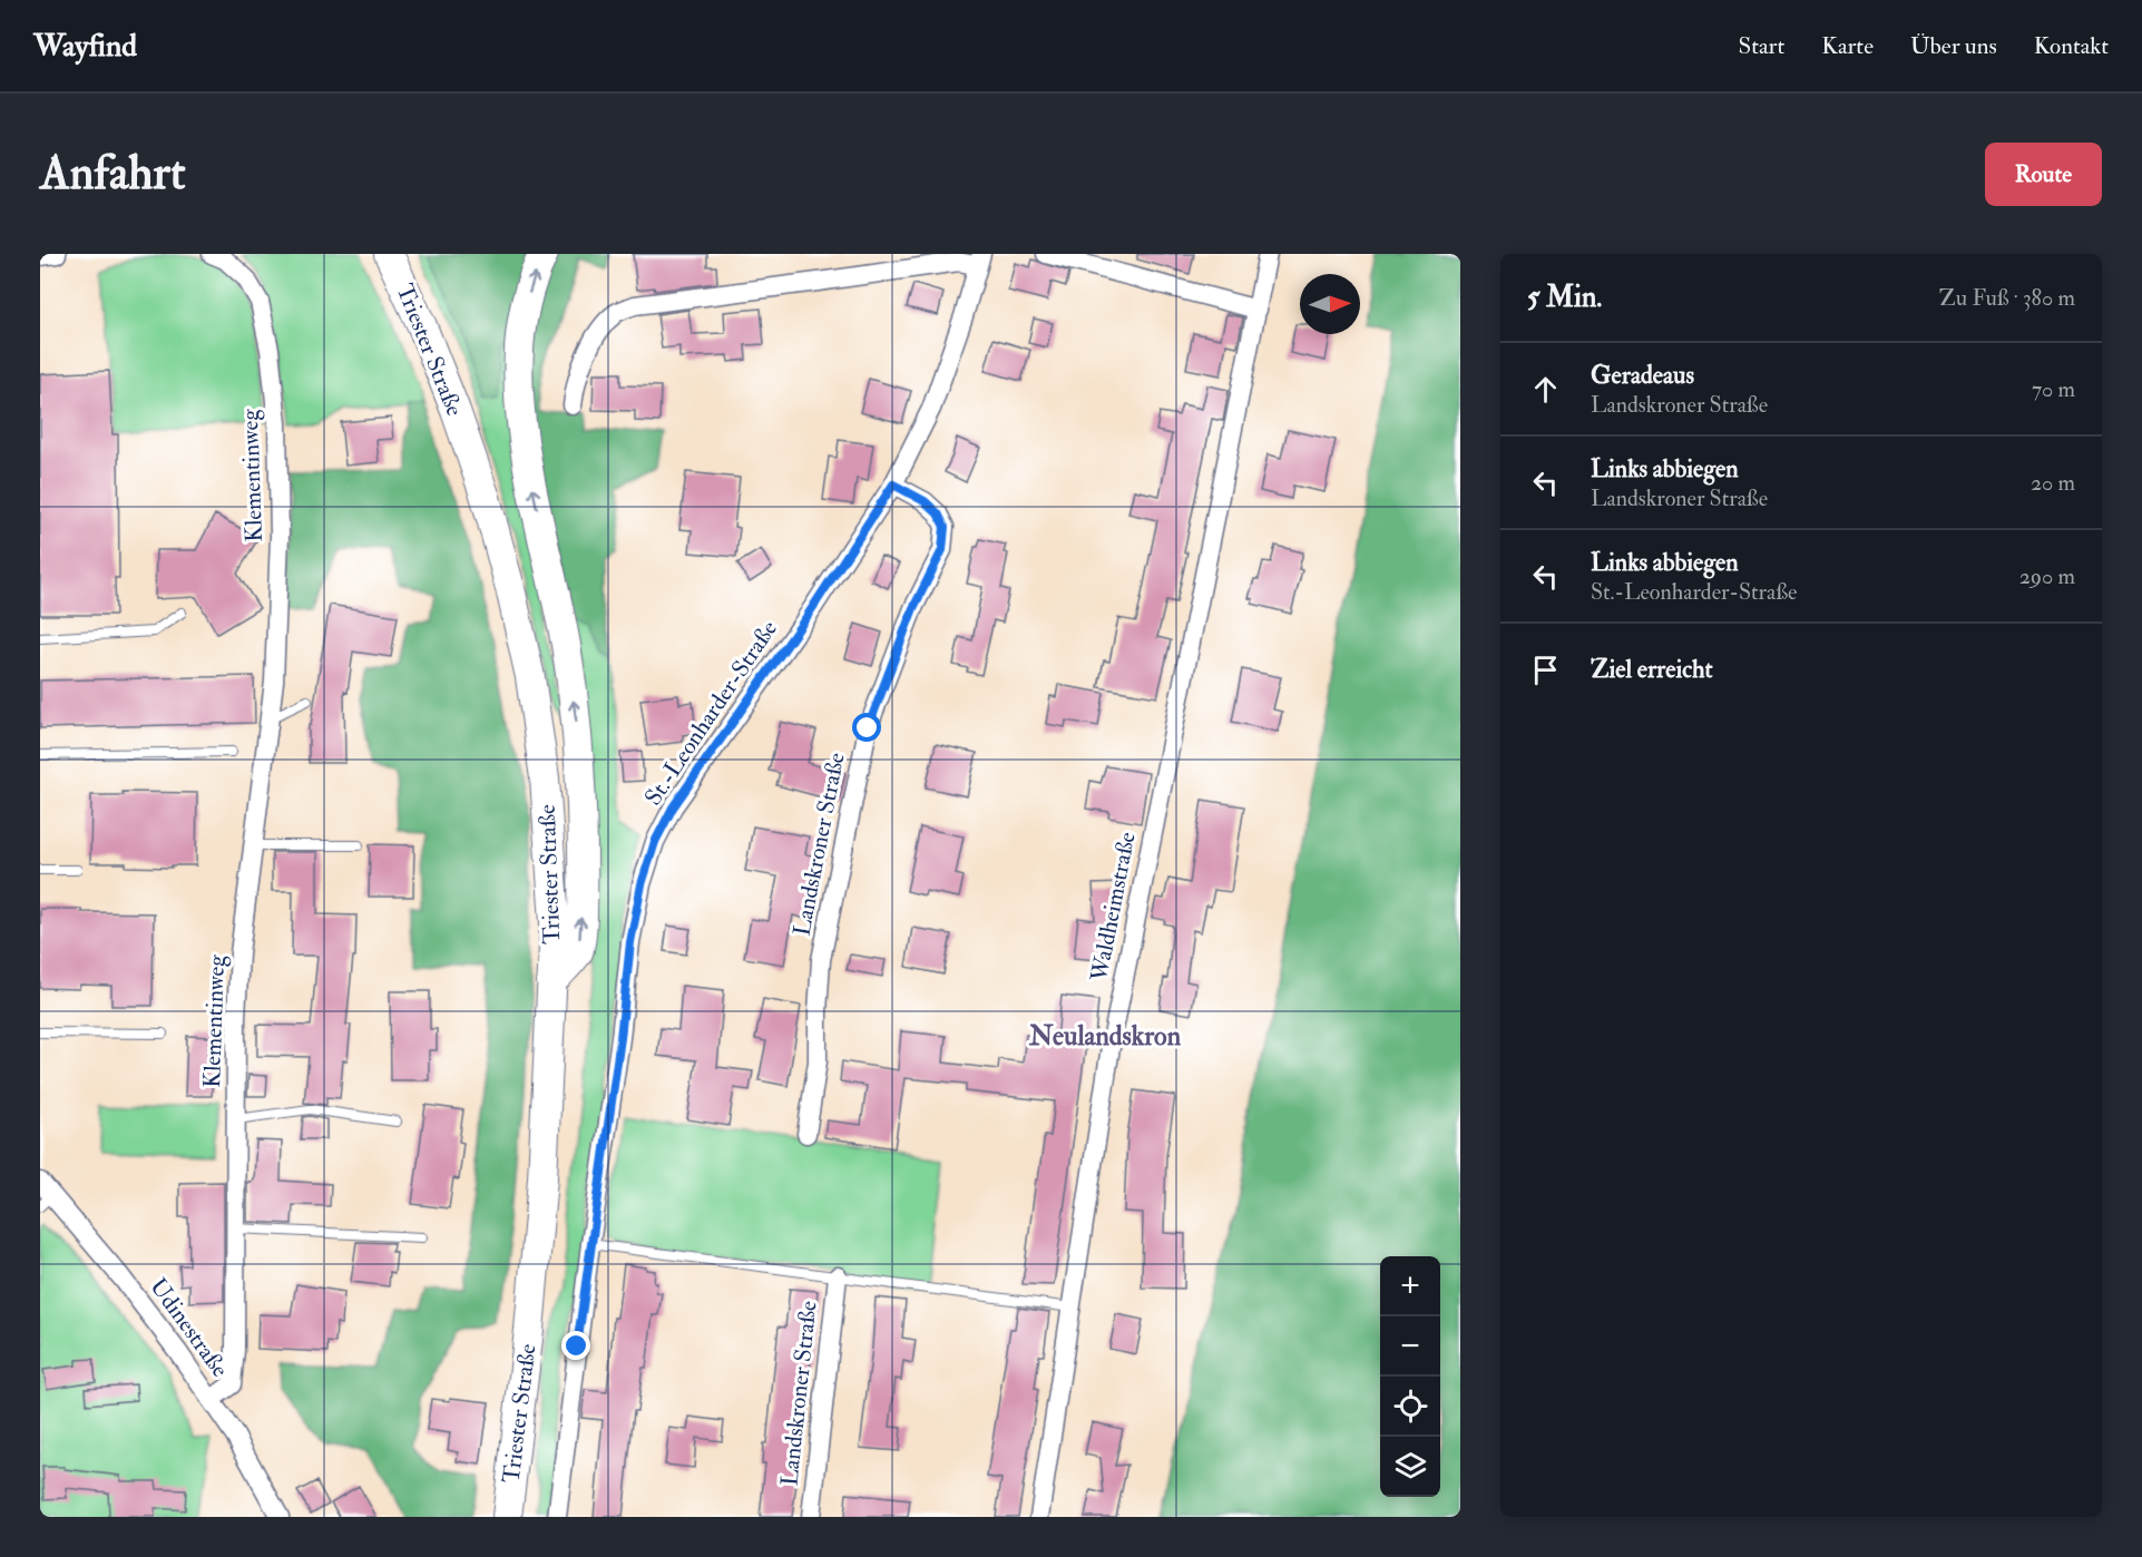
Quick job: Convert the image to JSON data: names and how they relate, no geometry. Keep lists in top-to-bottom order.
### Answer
{
  "streets": {
    "main road": ["Triester Straße"],
    "street": [
      "Klementinweg",
      "St.-Leonharder-Straße",
      "Landskroner Straße",
      "Waldheimstraße",
      "Udinestraße"
    ]
  },
  "crossings": [
    ["Klementinweg", "Udinestraße"],
    ["St.-Leonharder-Straße", "Landskroner Straße"]
  ],
  "districts": ["Neulandskron"],
  "north": "right",
  "page": {
    "header": "Wayfind",
    "nav": [
      "Start",
      "Karte",
      "Über uns",
      "Kontakt"
    ],
    "buttons": "Route",
    "title": "Anfahrt",
    "heading": ["5 Min.", "Zu Fuß · 380 m"],
    "list": [
      ["Geradeaus", "Landskroner Straße", "70 m"],
      ["Links abbiegen", "Landskroner Straße", "20 m"],
      ["Links abbiegen", "St.-Leonharder-Straße", "290 m"],
      "Ziel erreicht"
    ],
    "map_buttons": ["+", "−"]
  }
}
